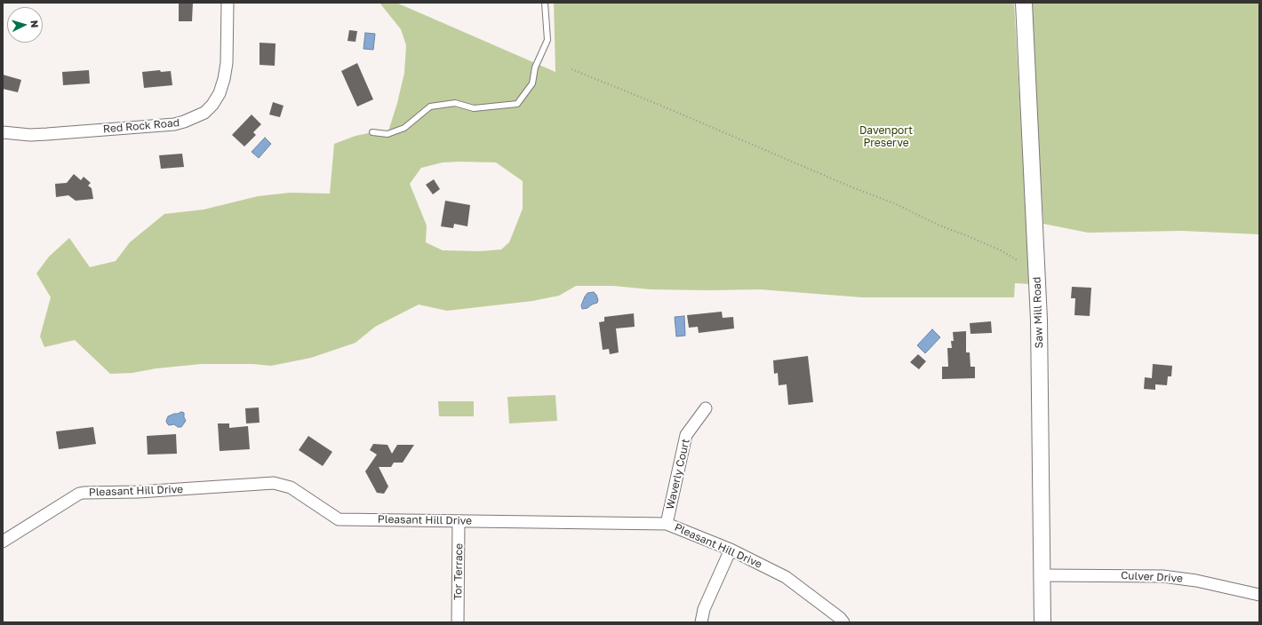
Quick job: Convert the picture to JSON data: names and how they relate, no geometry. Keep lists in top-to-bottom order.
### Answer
{
  "streets": {
    "street": [
      "Red Rock Road",
      "Saw Mill Road",
      "Waverly Court",
      "Pleasant Hill Drive",
      "Tor Terrace",
      "Culver Drive"
    ]
  },
  "crossings": [
    ["Saw Mill Road", "Culver Drive"],
    ["Waverly Court", "Pleasant Hill Drive"],
    ["Pleasant Hill Drive", "Tor Terrace"]
  ],
  "parks": ["Davenport Preserve"],
  "north": "right"
}
